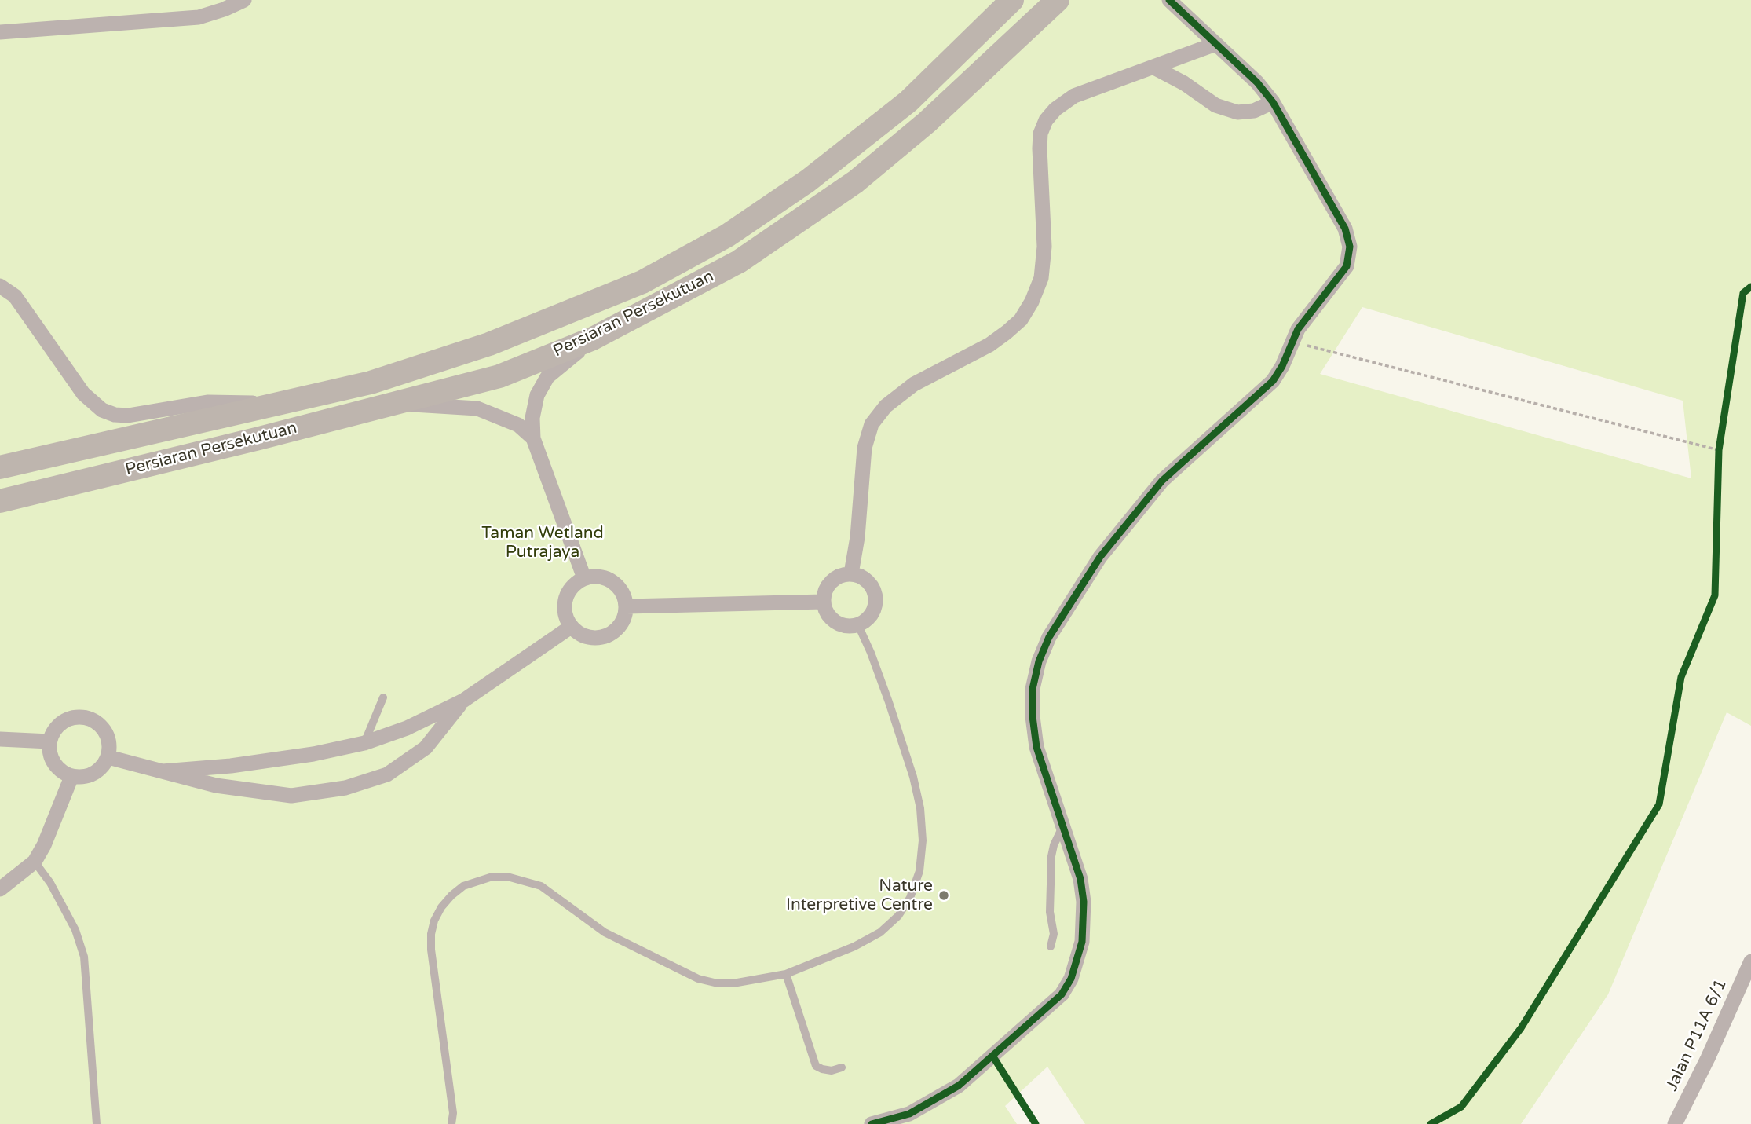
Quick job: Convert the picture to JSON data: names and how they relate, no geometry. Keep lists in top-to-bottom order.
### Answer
{
  "streets": {
    "main road": ["Persiaran Persekutuan"],
    "street": ["Jalan P11A 6/1"]
  },
  "parks": ["Taman Wetland Putrajaya"],
  "places": ["Nature Interpretive Centre"]
}
